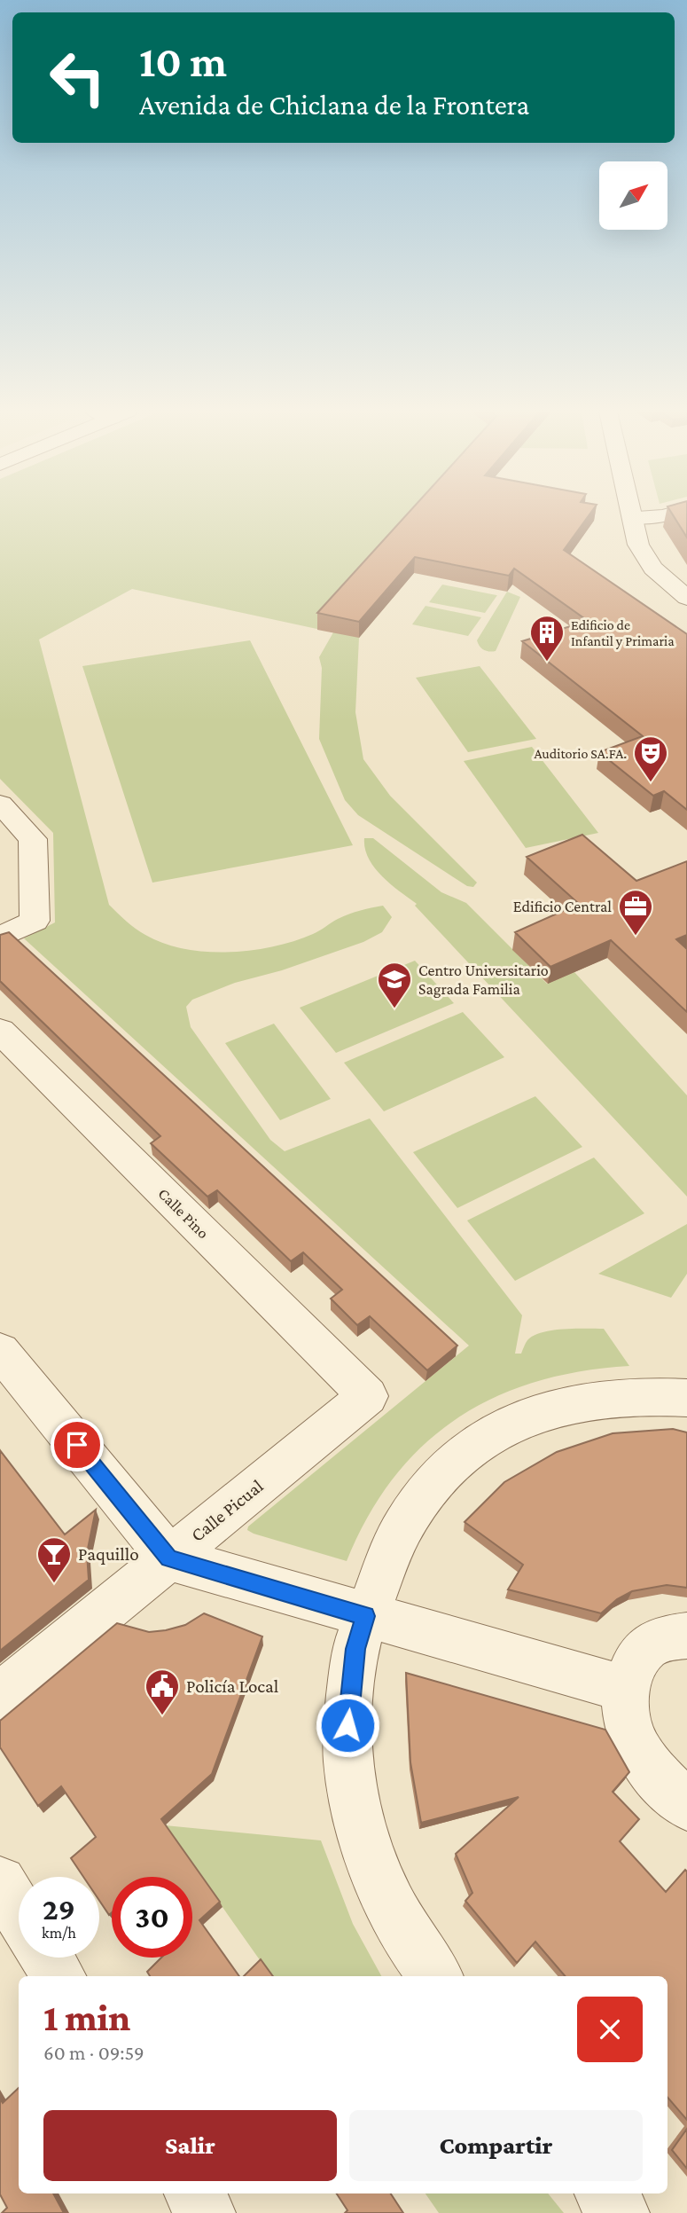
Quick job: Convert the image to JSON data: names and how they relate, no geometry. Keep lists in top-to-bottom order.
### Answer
{
  "streets": {
    "street": ["Calle Pino", "Calle Picual"]
  },
  "crossings": [
    ["Calle Pino", "Calle Picual"]
  ],
  "places": {
    "building": ["Edificio de Infantil y Primaria"],
    "theatre": ["Auditorio SA.FA."],
    "office": ["Edificio Central"],
    "school or university": ["Centro Universitario Sagrada Familia"],
    "bar": ["Paquillo"],
    "public building": ["Policía Local"]
  },
  "north": "top right",
  "page": {
    "turn": ["10 m", "Avenida de Chiclana de la Frontera"],
    "speed": "29 km/h",
    "limit": "30",
    "heading": ["1 min", "60 m · 09:59"],
    "buttons": ["Salir", "Compartir"]
  }
}
